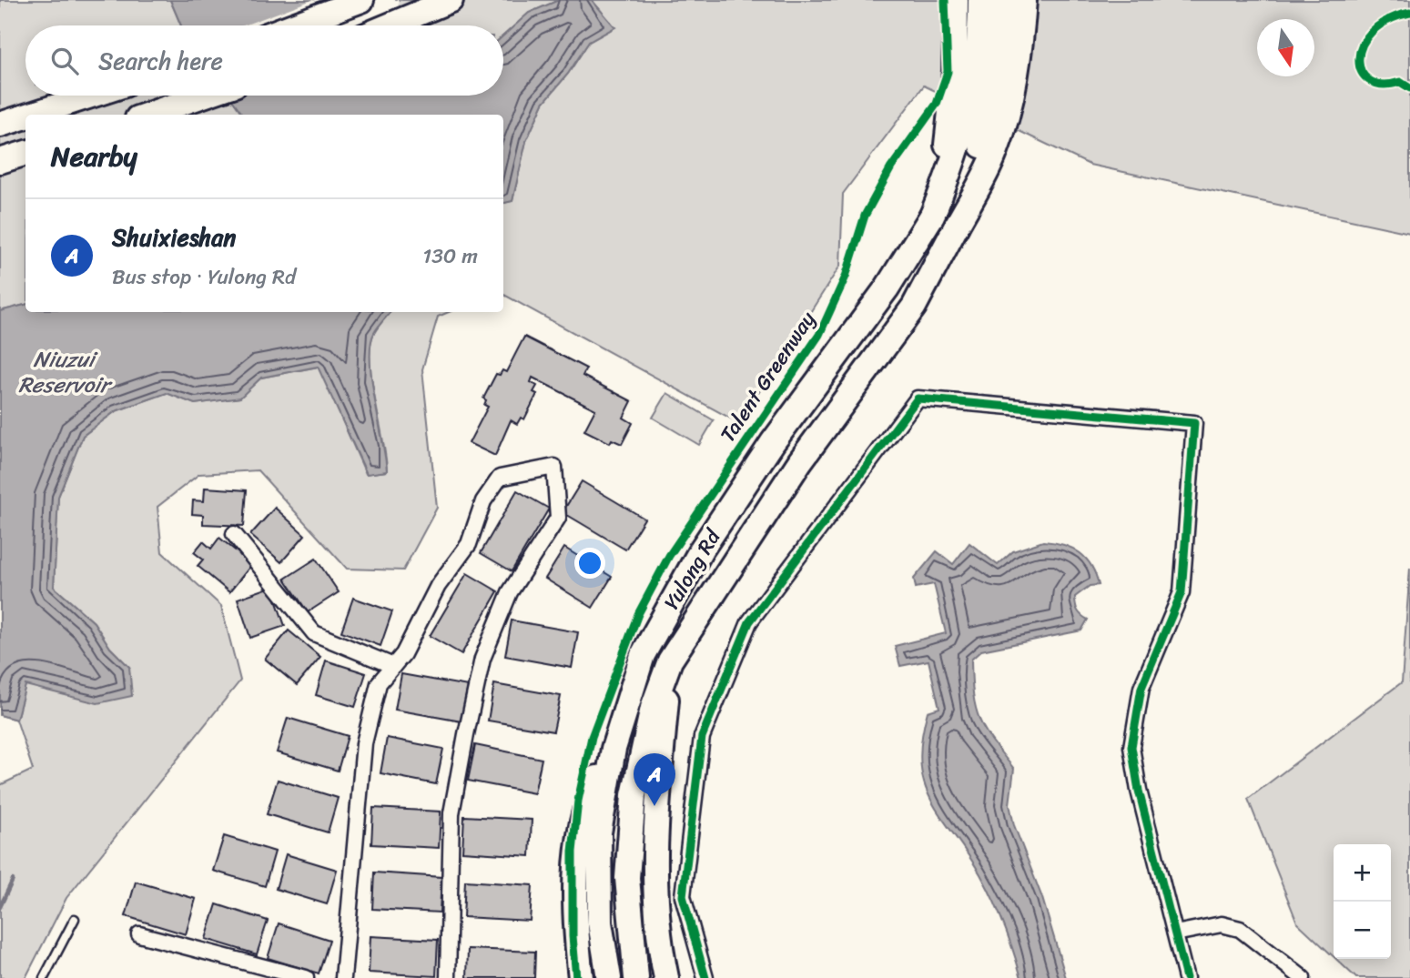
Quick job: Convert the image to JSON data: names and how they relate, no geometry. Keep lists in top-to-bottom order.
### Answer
{
  "streets": {
    "main road": ["Yulong Rd"],
    "cycle path": ["Talent Greenway"]
  },
  "water": ["Niuzui Reservoir"],
  "north": "bottom",
  "page": {
    "search": "Search here",
    "heading": "Nearby",
    "list": [
      {
        "mark": "A",
        "name": "Shuixieshan",
        "note": "Bus stop · Yulong Rd",
        "value": "130 m"
      }
    ],
    "pins": "A",
    "map_buttons": ["+", "−"]
  }
}
